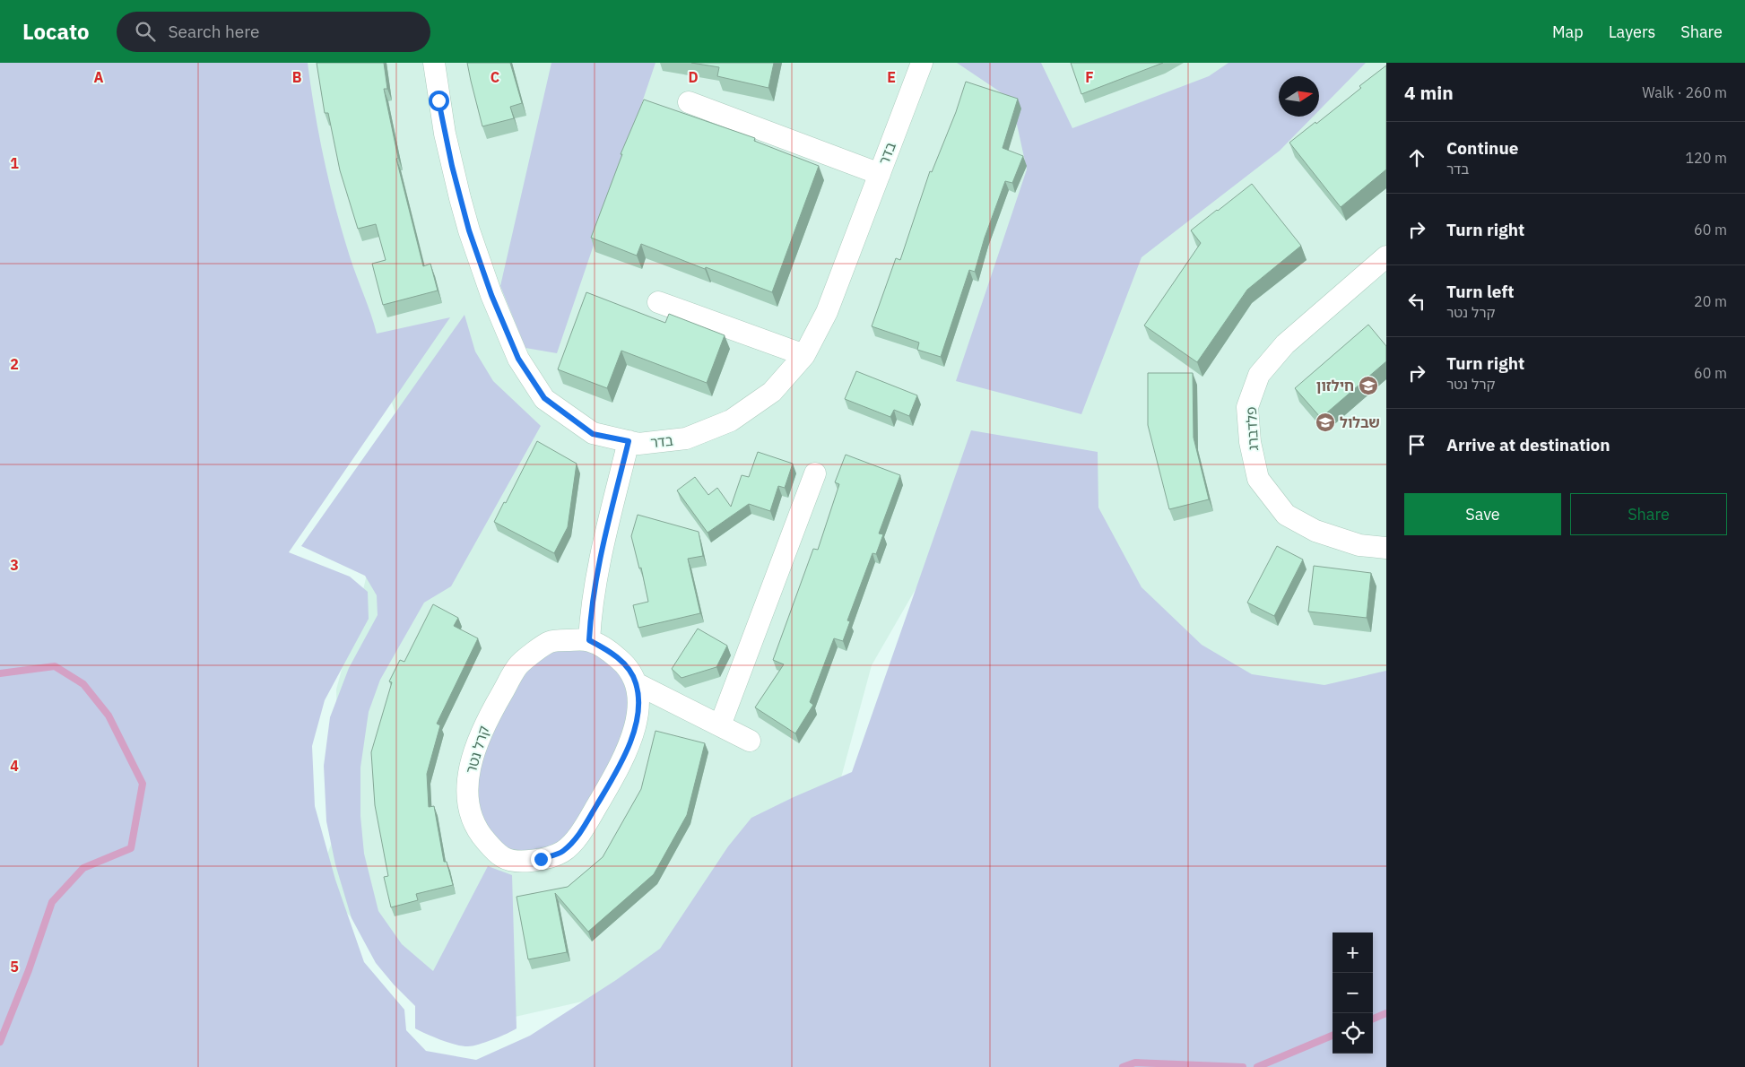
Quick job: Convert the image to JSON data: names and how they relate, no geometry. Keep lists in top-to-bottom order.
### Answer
{
  "streets": {
    "street": ["בדר", "פלדברג", "קרל נטר"]
  },
  "places": {
    "school or university": ["חילזון", "שבלול"]
  },
  "north": "right",
  "page": {
    "header": "Locato",
    "search": "Search here",
    "nav": ["Map", "Layers", "Share"],
    "heading": ["4 min", "Walk · 260 m"],
    "list": [
      ["Continue", "בדר", "120 m"],
      ["Turn right", "60 m"],
      ["Turn left", "קרל נטר", "20 m"],
      ["Turn right", "קרל נטר", "60 m"],
      "Arrive at destination"
    ],
    "buttons": ["Save", "Share"],
    "map_buttons": ["+", "−"]
  },
  "grid": {
    "columns": [
      "A",
      "B",
      "C",
      "D",
      "E",
      "F"
    ],
    "rows": [
      "1",
      "2",
      "3",
      "4",
      "5"
    ]
  }
}
